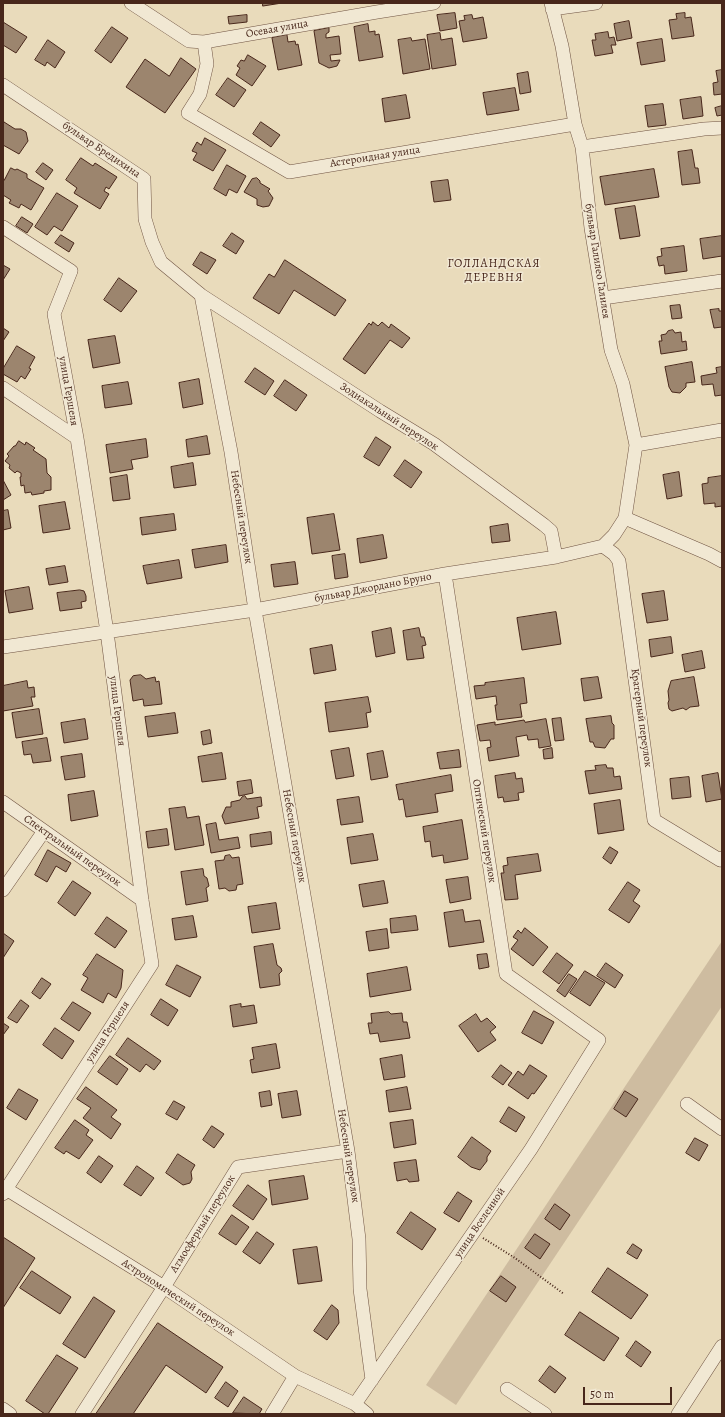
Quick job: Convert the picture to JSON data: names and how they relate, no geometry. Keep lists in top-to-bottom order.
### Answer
{
  "streets": {
    "street": [
      "Осевая улица",
      "бульвар Бредихина",
      "Астероидная улица",
      "бульвар Галилео Галилея",
      "улица Гершеля",
      "Зодиакальный переулок",
      "Небесный переулок",
      "бульвар Джордано Бруно",
      "Кратерный переулок",
      "Оптический переулок",
      "Спектральный переулок",
      "улица Вселенной",
      "Атмосферный переулок",
      "Астрономический переулок"
    ]
  },
  "crossings": [
    ["Осевая улица", "Астероидная улица"],
    ["бульвар Бредихина", "Зодиакальный переулок"],
    ["бульвар Бредихина", "Небесный переулок"],
    ["Астероидная улица", "бульвар Галилео Галилея"],
    ["улица Гершеля", "бульвар Джордано Бруно"],
    ["улица Гершеля", "Спектральный переулок"],
    ["улица Гершеля", "Астрономический переулок"],
    ["Зодиакальный переулок", "Небесный переулок"],
    ["Зодиакальный переулок", "бульвар Джордано Бруно"],
    ["Небесный переулок", "бульвар Джордано Бруно"],
    ["Небесный переулок", "улица Вселенной"],
    ["Небесный переулок", "Атмосферный переулок"],
    ["бульвар Джордано Бруно", "Кратерный переулок"],
    ["бульвар Джордано Бруно", "Оптический переулок"],
    ["Оптический переулок", "улица Вселенной"],
    ["улица Вселенной", "Астрономический переулок"],
    ["Атмосферный переулок", "Астрономический переулок"]
  ],
  "districts": ["ГОЛЛАНДСКАЯ ДЕРЕВНЯ"],
  "scale_bar": "50 m"
}
